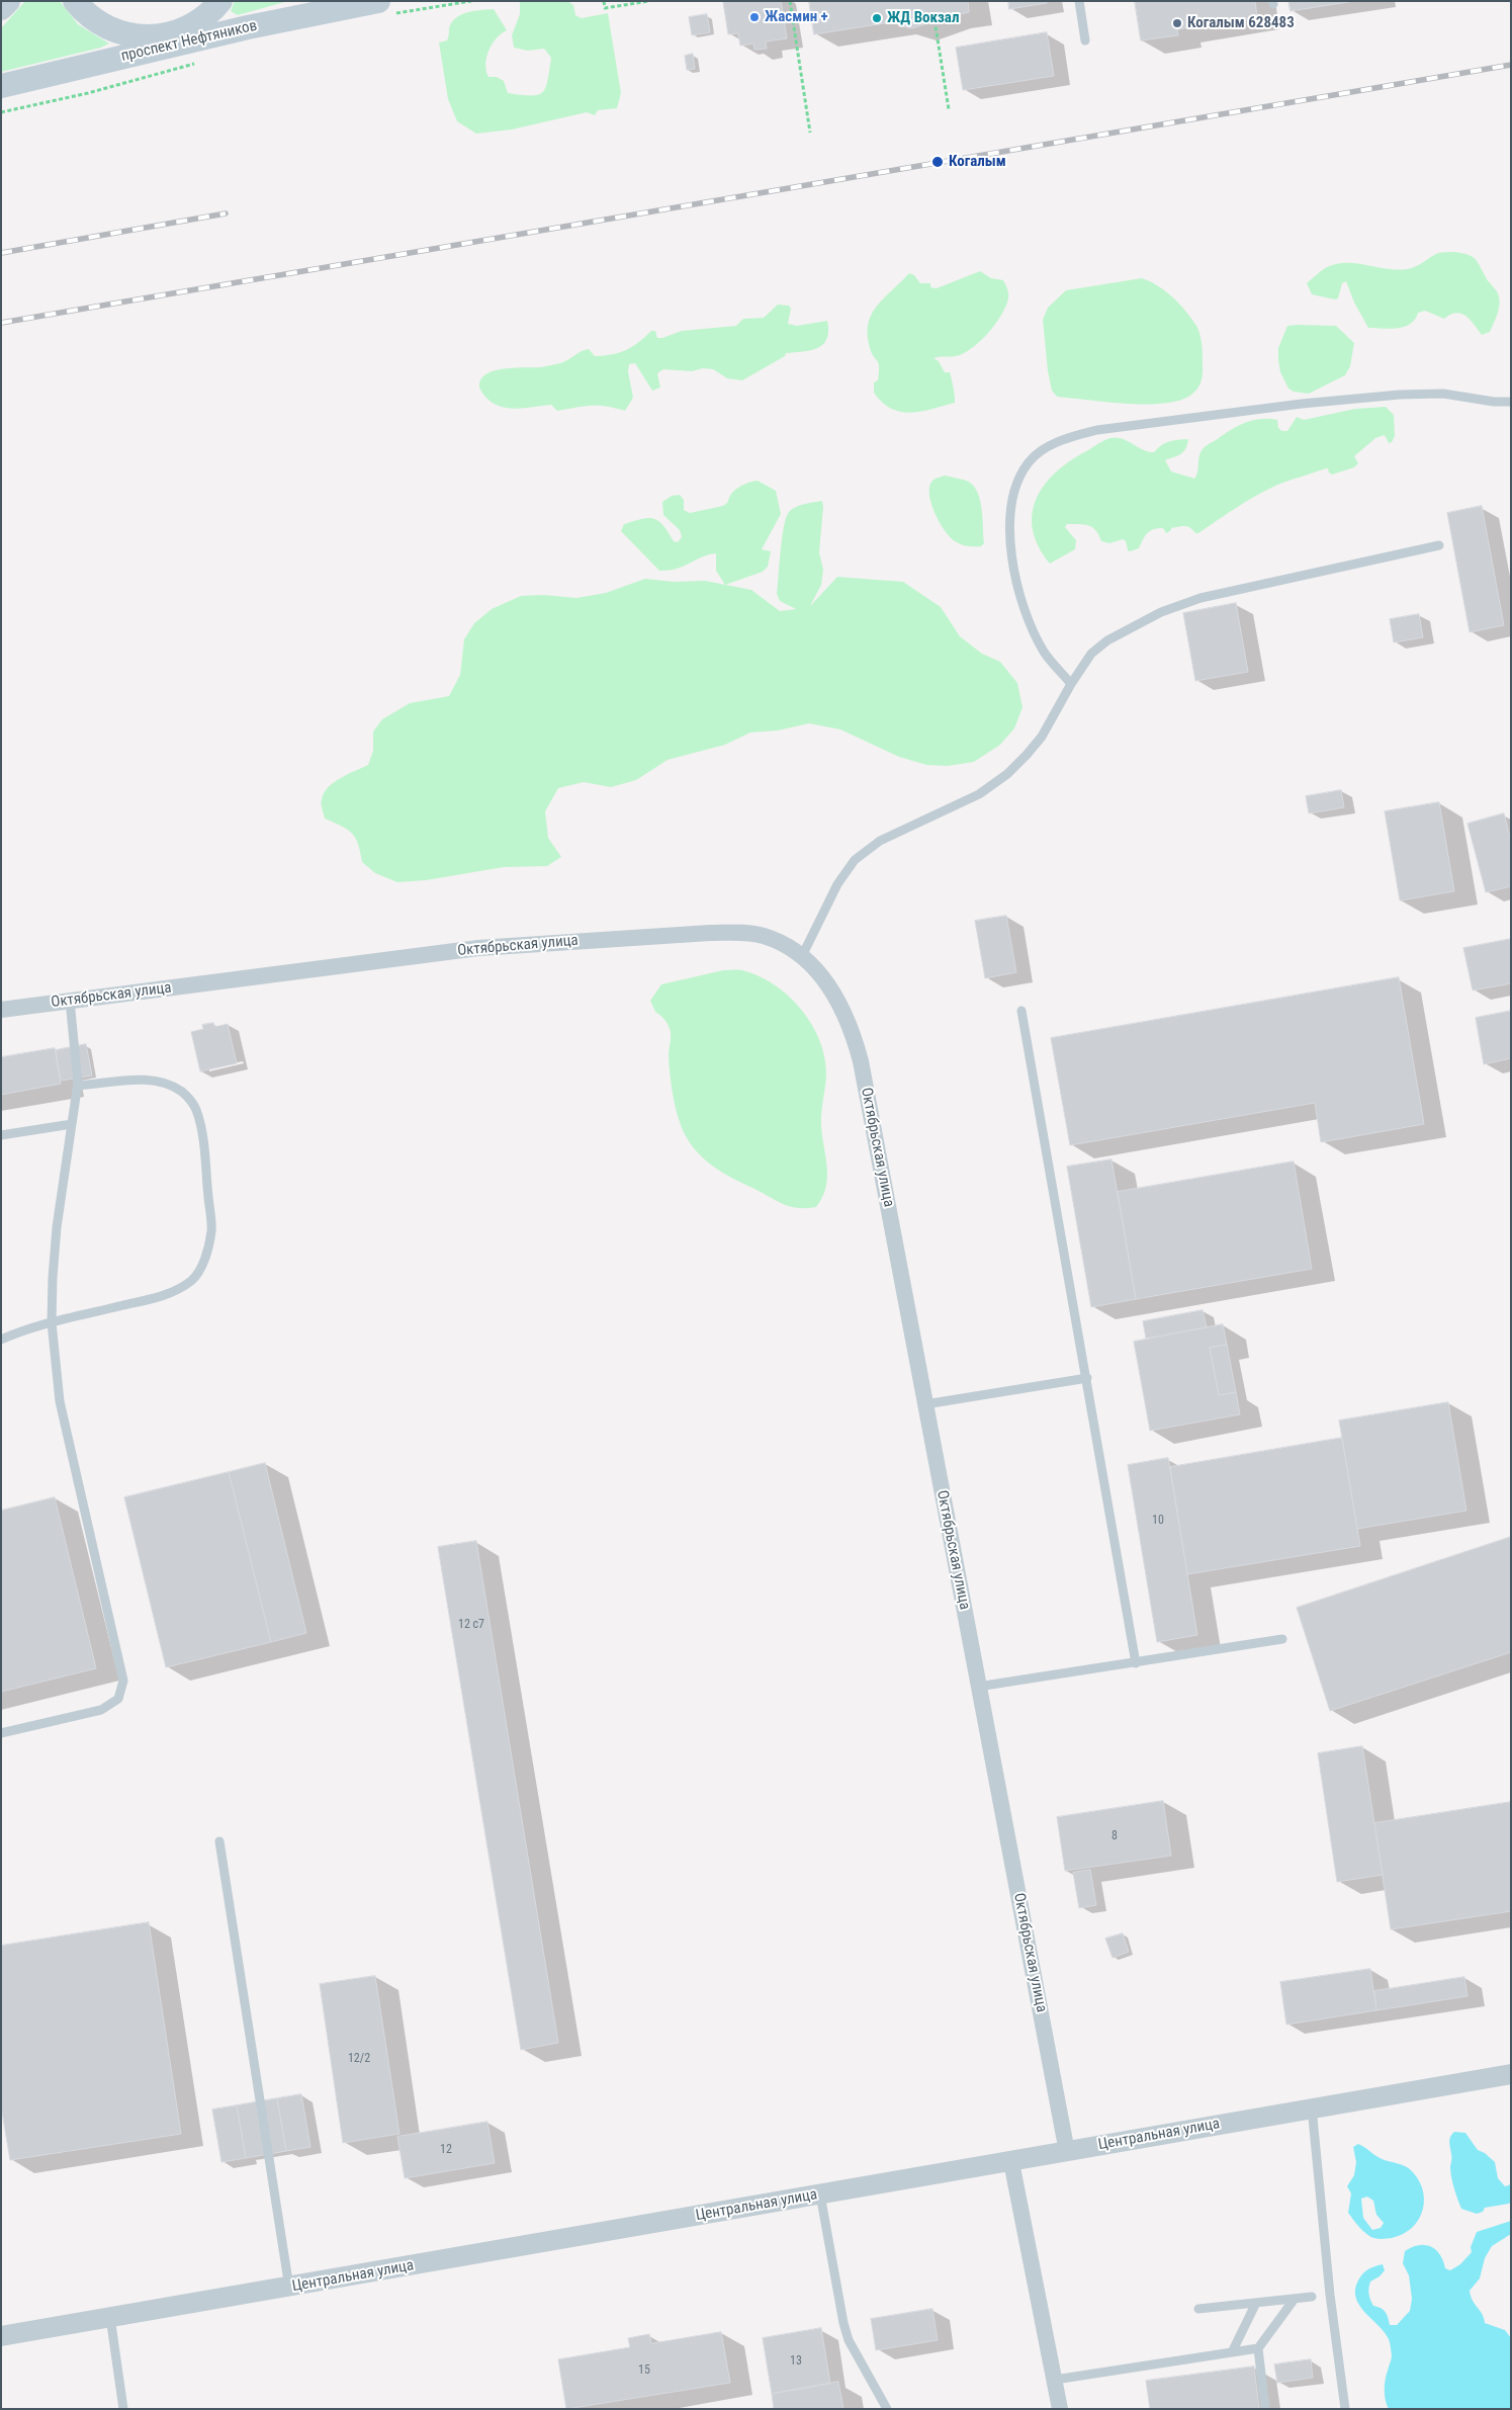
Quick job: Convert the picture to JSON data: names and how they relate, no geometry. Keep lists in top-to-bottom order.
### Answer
{
  "streets": {
    "main road": ["проспект Нефтяников"],
    "street": ["Октябрьская улица", "Центральная улица"]
  },
  "crossings": [
    ["Октябрьская улица", "Центральная улица"]
  ],
  "places": [
    "Жасмин +",
    "ЖД Вокзал",
    "Когалым 628483",
    "Когалым"
  ],
  "house_numbers": [
    "10",
    "12 с7",
    "8",
    "12/2",
    "12",
    "13",
    "15"
  ]
}
